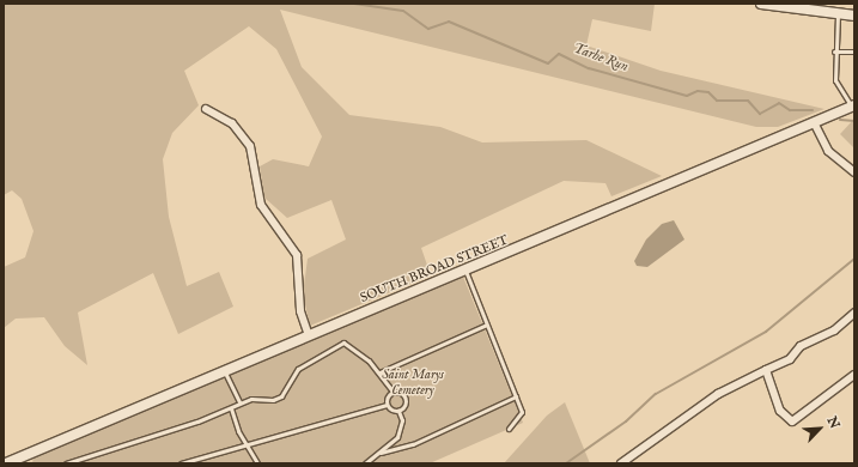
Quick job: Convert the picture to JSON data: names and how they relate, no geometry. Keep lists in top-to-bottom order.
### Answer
{
  "streets": {
    "street": ["SOUTH BROAD STREET"]
  },
  "water": ["Tarhe Run"],
  "parks": ["Saint Marys Cemetery"],
  "north": "top right"
}
